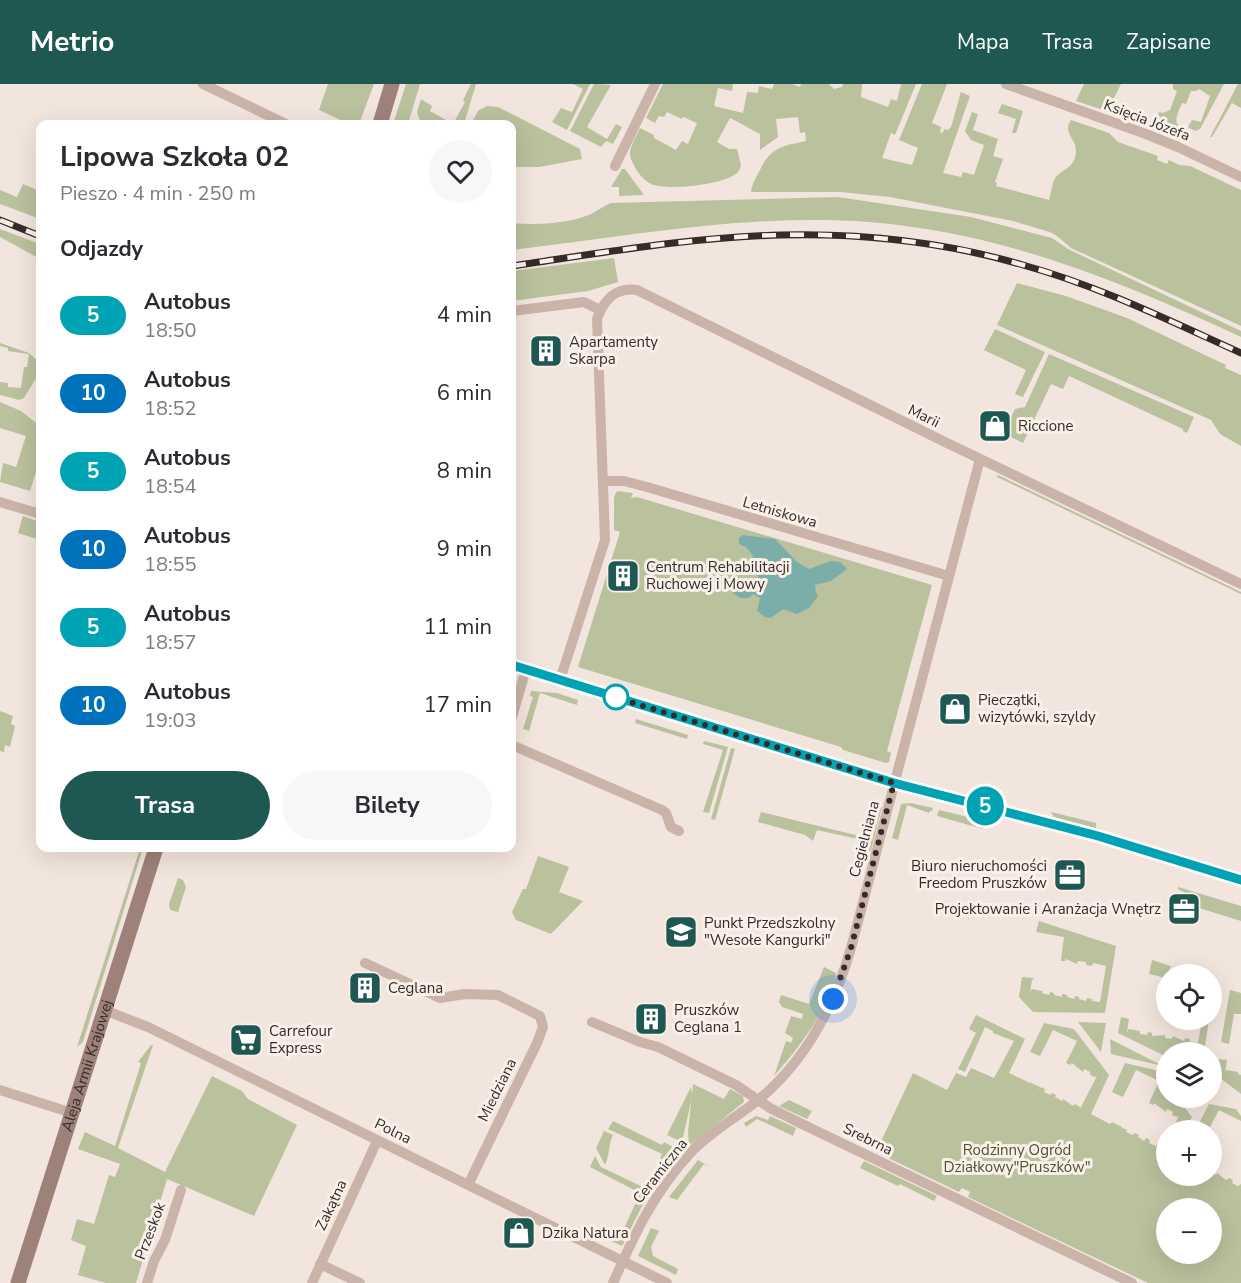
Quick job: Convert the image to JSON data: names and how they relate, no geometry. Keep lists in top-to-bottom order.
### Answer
{
  "streets": {
    "street": [
      "Księcia Józefa",
      "Marii",
      "Letniskowa",
      "Cegielniana",
      "Aleja Armii Krajowej",
      "Miedziana",
      "Polna",
      "Srebrna",
      "Ceramiczna",
      "Zakątna",
      "Przeskok"
    ]
  },
  "crossings": [
    ["Marii", "Cegielniana"],
    ["Letniskowa", "Cegielniana"],
    ["Cegielniana", "Srebrna"],
    ["Cegielniana", "Ceramiczna"],
    ["Aleja Armii Krajowej", "Polna"],
    ["Miedziana", "Polna"],
    ["Polna", "Ceramiczna"],
    ["Polna", "Zakątna"],
    ["Srebrna", "Ceramiczna"]
  ],
  "parks": ["Rodzinny Ogród Działkowy\"Pruszków\""],
  "places": {
    "building": [
      "Apartamenty Skarpa",
      "Centrum Rehabilitacji Ruchowej i Mowy",
      "Ceglana",
      "Pruszków Ceglana 1"
    ],
    "shop": ["Riccione", "Pieczątki, wizytówki, szyldy", "Dzika Natura"],
    "office": ["Biuro nieruchomości Freedom Pruszków", "Projektowanie i Aranżacja Wnętrz"],
    "school or university": ["Punkt Przedszkolny \"Wesołe Kangurki\""],
    "supermarket": ["Carrefour Express"]
  },
  "lines": ["bus line 5"],
  "page": {
    "header": "Metrio",
    "nav": ["Mapa", "Trasa", "Zapisane"],
    "on_map": "5",
    "heading": [
      ["Lipowa Szkoła 02", "Pieszo · 4 min · 250 m"],
      "Odjazdy"
    ],
    "list": [
      {
        "mark": "5",
        "name": "Autobus",
        "note": "18:50",
        "value": "4 min"
      },
      {
        "mark": "10",
        "name": "Autobus",
        "note": "18:52",
        "value": "6 min"
      },
      {
        "mark": "5",
        "name": "Autobus",
        "note": "18:54",
        "value": "8 min"
      },
      {
        "mark": "10",
        "name": "Autobus",
        "note": "18:55",
        "value": "9 min"
      },
      {
        "mark": "5",
        "name": "Autobus",
        "note": "18:57",
        "value": "11 min"
      },
      {
        "mark": "10",
        "name": "Autobus",
        "note": "19:03",
        "value": "17 min"
      }
    ],
    "buttons": ["Trasa", "Bilety"],
    "map_buttons": ["+", "−"]
  }
}
